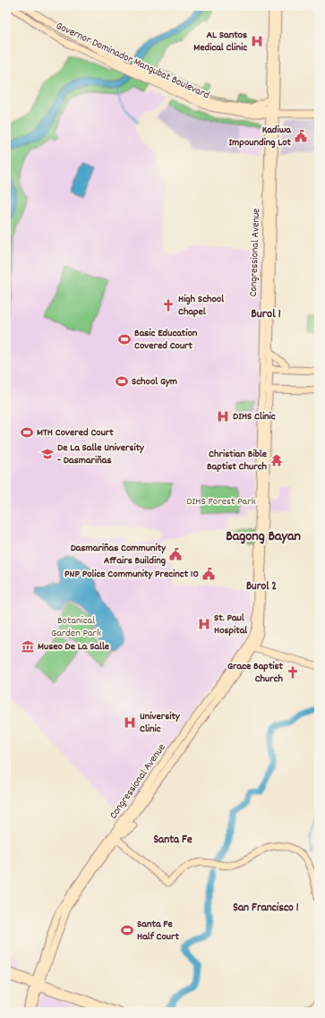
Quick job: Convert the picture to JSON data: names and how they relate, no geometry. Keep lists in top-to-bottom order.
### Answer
{
  "streets": {
    "main road": ["Governor Dominador Mangubat Boulevard", "Congressional Avenue"]
  },
  "crossings": [
    ["Governor Dominador Mangubat Boulevard", "Congressional Avenue"]
  ],
  "districts": [
    "Burol 1",
    "Bagong Bayan",
    "Burol 2",
    "Santa Fe",
    "San Francisco 1"
  ],
  "parks": ["DIHS Forest Park", "Botanical Garden Park"],
  "places": {
    "hospital": [
      "AL Santos Medical Clinic",
      "DIHS Clinic",
      "St. Paul Hospital",
      "University Clinic"
    ],
    "public building": ["Kadiwa Impounding Lot", "Dasmariñas Community Affairs Building", "PNP Police Community Precinct 10"],
    "church": ["High School Chapel", "Grace Baptist Church"],
    "sports": [
      "Basic Education Covered Court",
      "School Gym",
      "MTH Covered Court",
      "Santa Fe Half Court"
    ],
    "school or university": ["De La Salle University - Dasmariñas"],
    "temple": ["Christian Bible Baptist Church"],
    "museum": ["Museo De La Salle"]
  }
}
